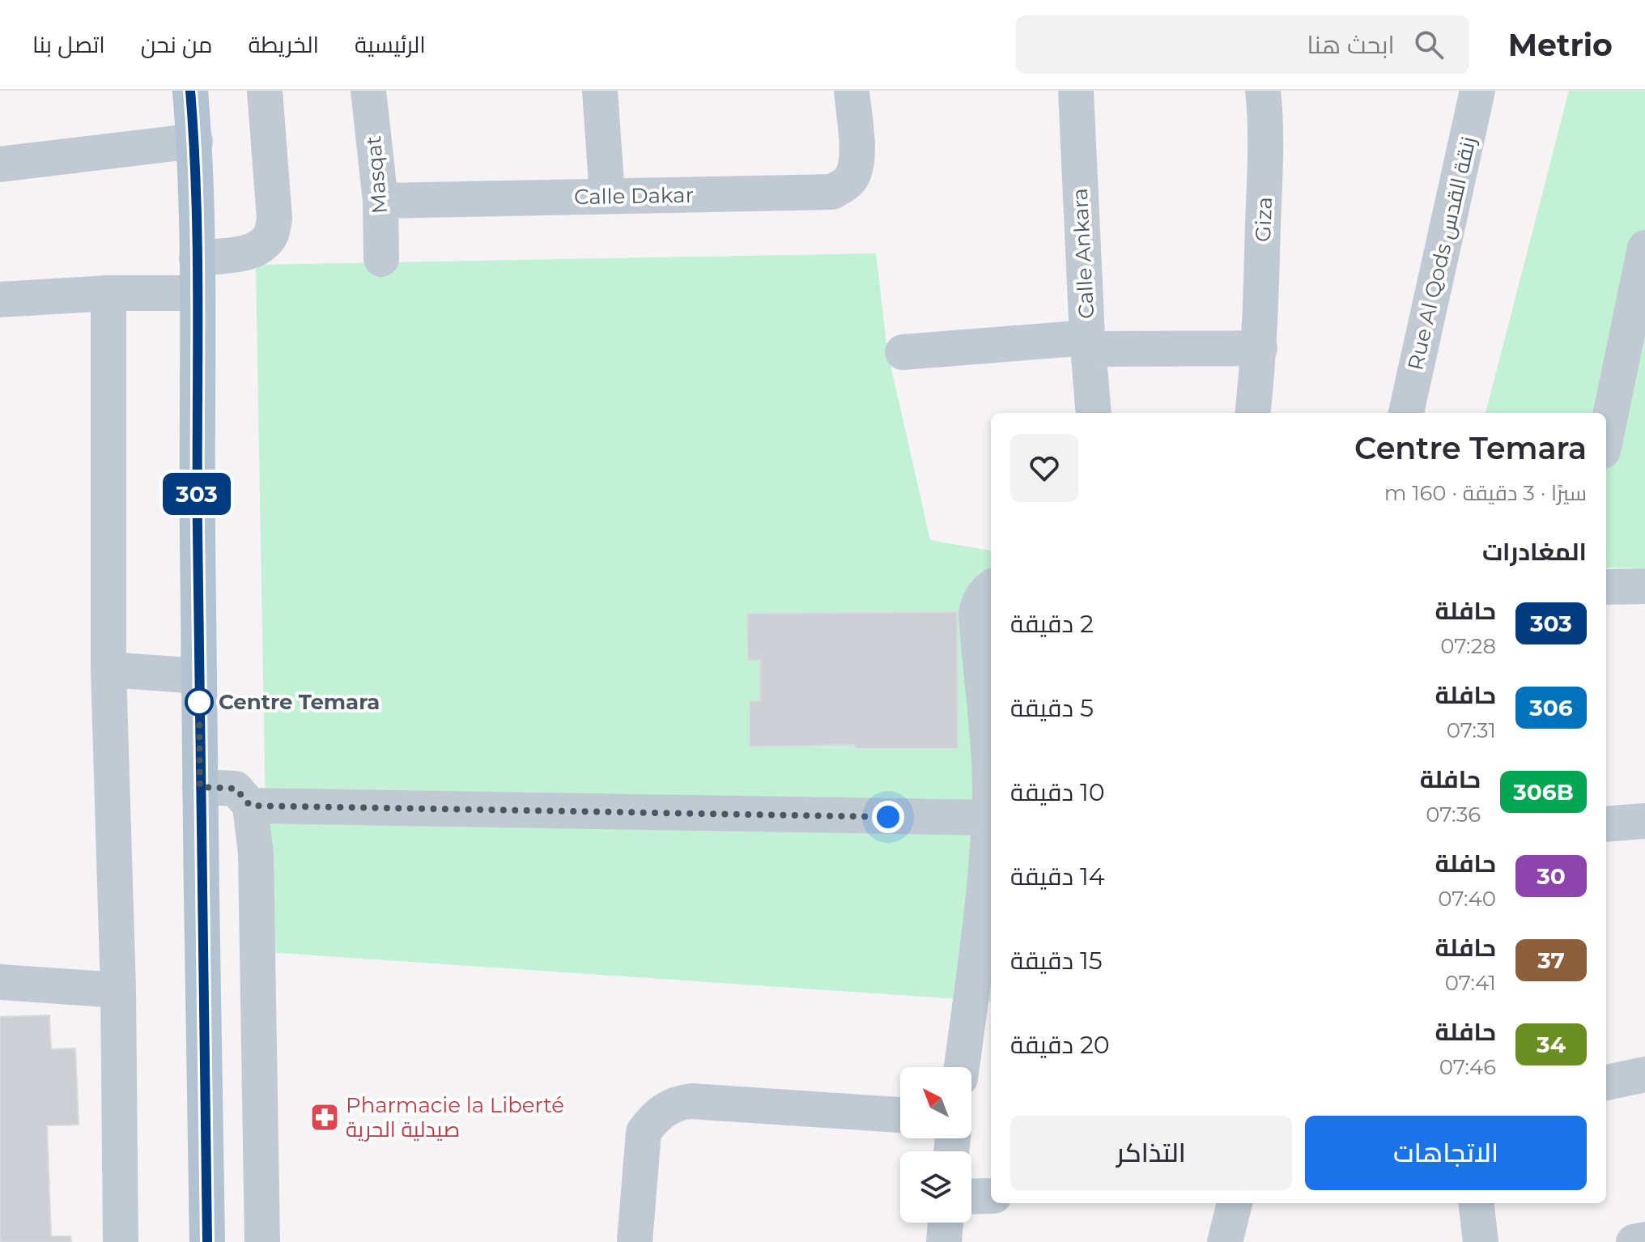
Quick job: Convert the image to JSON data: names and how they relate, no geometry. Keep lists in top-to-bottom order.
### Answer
{
  "streets": {
    "street": [
      "Masqat",
      "Calle Dakar",
      "Giza",
      "Calle Ankara",
      "Rue Al Qods زنقة القدس"
    ]
  },
  "crossings": [
    ["Masqat", "Calle Dakar"]
  ],
  "places": {
    "other": ["Centre Temara"],
    "pharmacy": ["Pharmacie la Liberté صيدلية الحرية"]
  },
  "lines": ["bus line 303"],
  "north": "top left",
  "page": {
    "header": "Metrio",
    "search": "ابحث هنا",
    "nav": [
      "الرئيسية",
      "الخريطة",
      "من نحن",
      "اتصل بنا"
    ],
    "on_map": "303",
    "heading": [
      ["Centre Temara", "سيرًا · 3 دقيقة · 160 m"],
      "المغادرات"
    ],
    "list": [
      {
        "mark": "303",
        "name": "حافلة",
        "note": "07:28",
        "value": "2 دقيقة"
      },
      {
        "mark": "306",
        "name": "حافلة",
        "note": "07:31",
        "value": "5 دقيقة"
      },
      {
        "mark": "306B",
        "name": "حافلة",
        "note": "07:36",
        "value": "10 دقيقة"
      },
      {
        "mark": "30",
        "name": "حافلة",
        "note": "07:40",
        "value": "14 دقيقة"
      },
      {
        "mark": "37",
        "name": "حافلة",
        "note": "07:41",
        "value": "15 دقيقة"
      },
      {
        "mark": "34",
        "name": "حافلة",
        "note": "07:46",
        "value": "20 دقيقة"
      }
    ],
    "buttons": ["الاتجاهات", "التذاكر"]
  }
}
